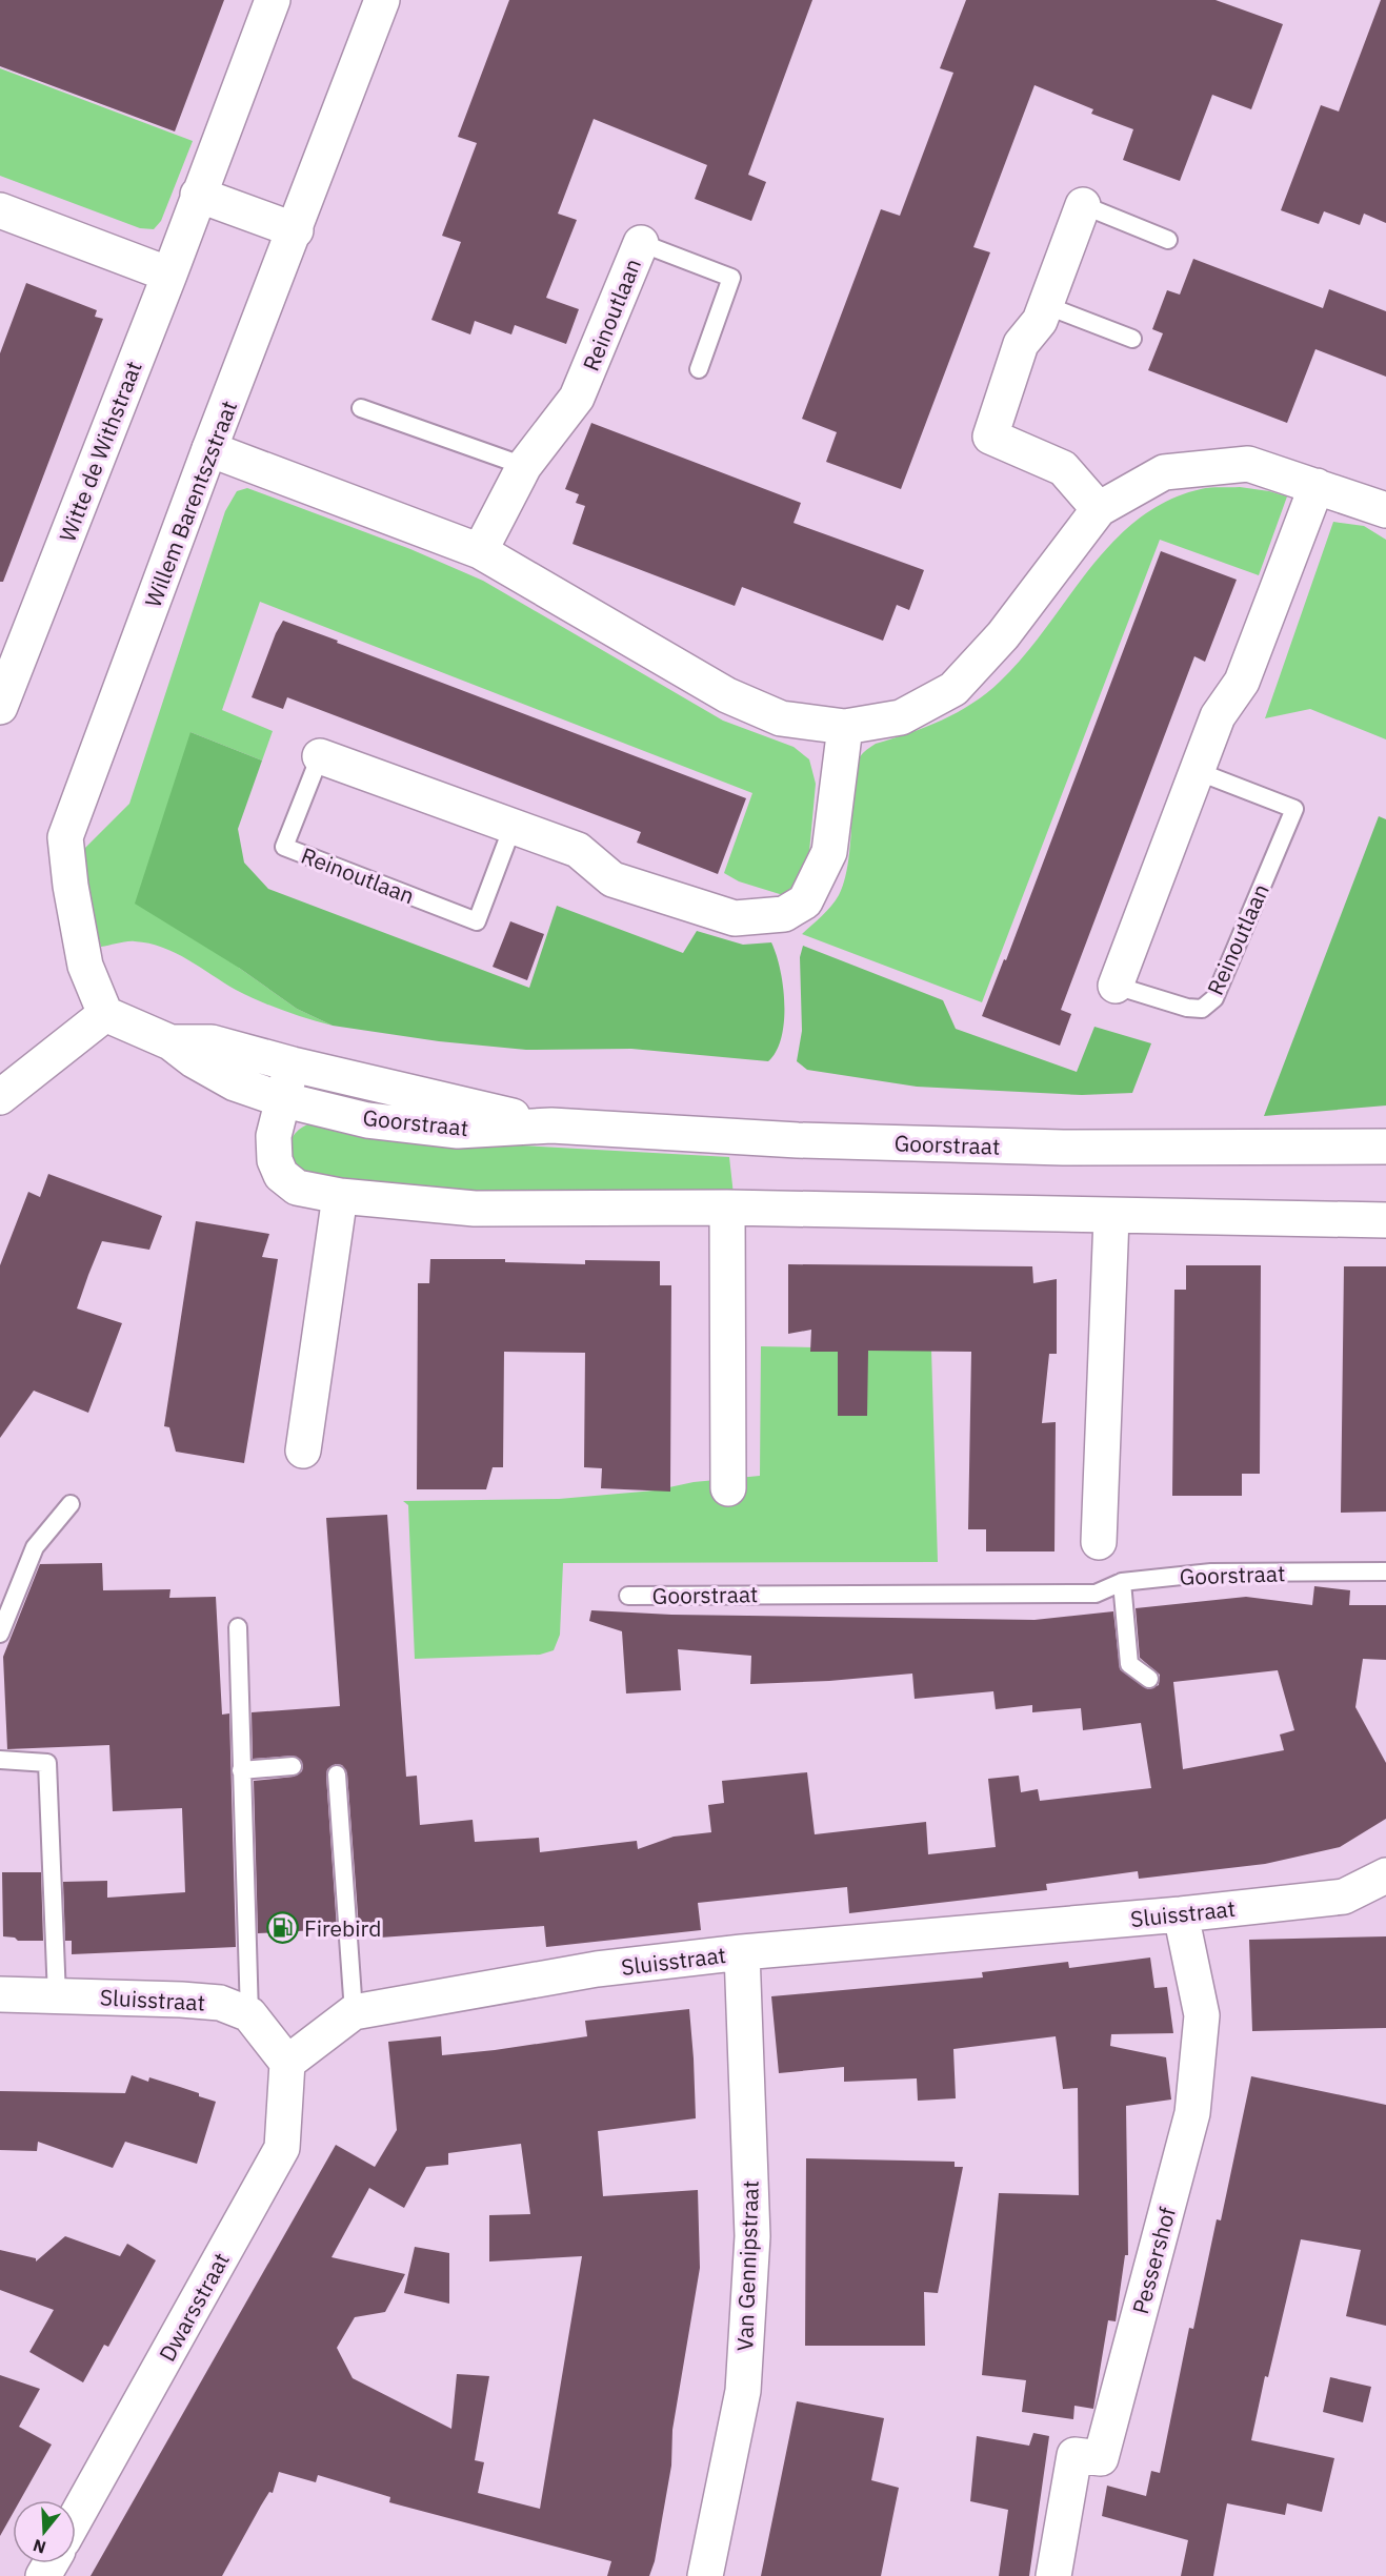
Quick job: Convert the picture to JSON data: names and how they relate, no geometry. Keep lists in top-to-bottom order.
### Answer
{
  "streets": {
    "street": [
      "Reinoutlaan",
      "Witte de Withstraat",
      "Willem Barentszstraat",
      "Goorstraat",
      "Sluisstraat",
      "Pessershof",
      "Van Gennipstraat",
      "Dwarsstraat"
    ]
  },
  "crossings": [
    ["Willem Barentszstraat", "Goorstraat"],
    ["Sluisstraat", "Pessershof"],
    ["Sluisstraat", "Van Gennipstraat"],
    ["Sluisstraat", "Dwarsstraat"]
  ],
  "places": {
    "fuel station": ["Firebird"]
  },
  "north": "bottom"
}
